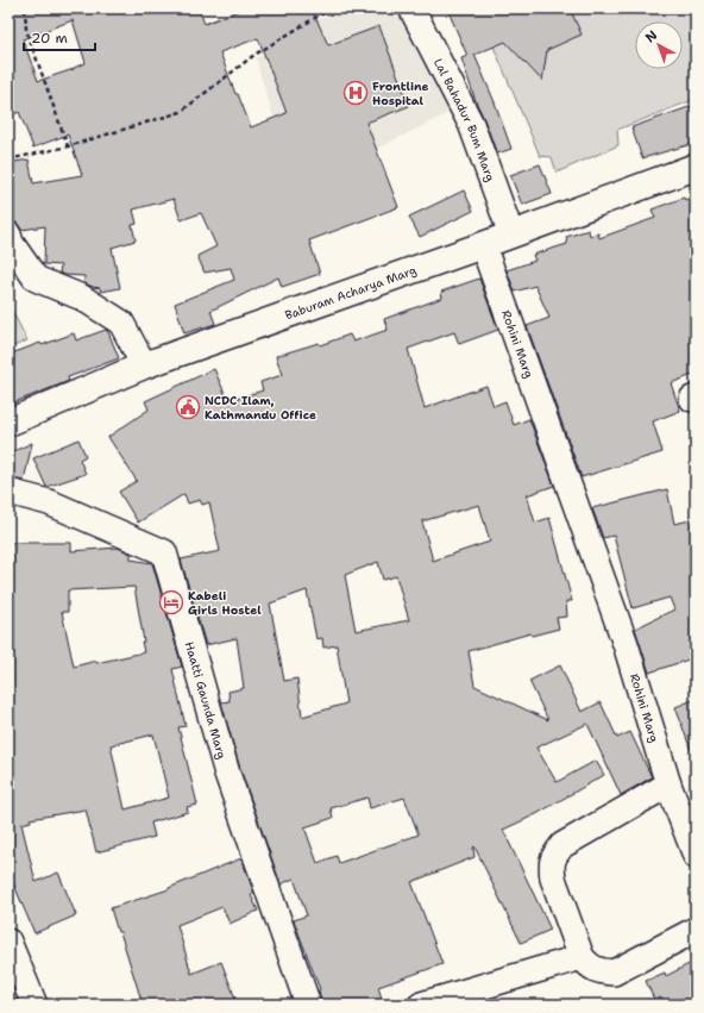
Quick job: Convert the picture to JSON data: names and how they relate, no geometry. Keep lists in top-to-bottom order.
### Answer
{
  "streets": {
    "main road": ["Baburam Acharya Marg"],
    "street": ["Lal Bahadur Bum Marg", "Rohini Marg", "Haatti Gaunda Marg"]
  },
  "crossings": [
    ["Lal Bahadur Bum Marg", "Baburam Acharya Marg"],
    ["Baburam Acharya Marg", "Rohini Marg"]
  ],
  "places": {
    "hospital": ["Frontline Hospital"],
    "public building": ["NCDC Ilam, Kathmandu Office"],
    "hotel": ["Kabeli Girls Hostel"]
  },
  "scale_bar": "20 m",
  "north": "top left"
}
